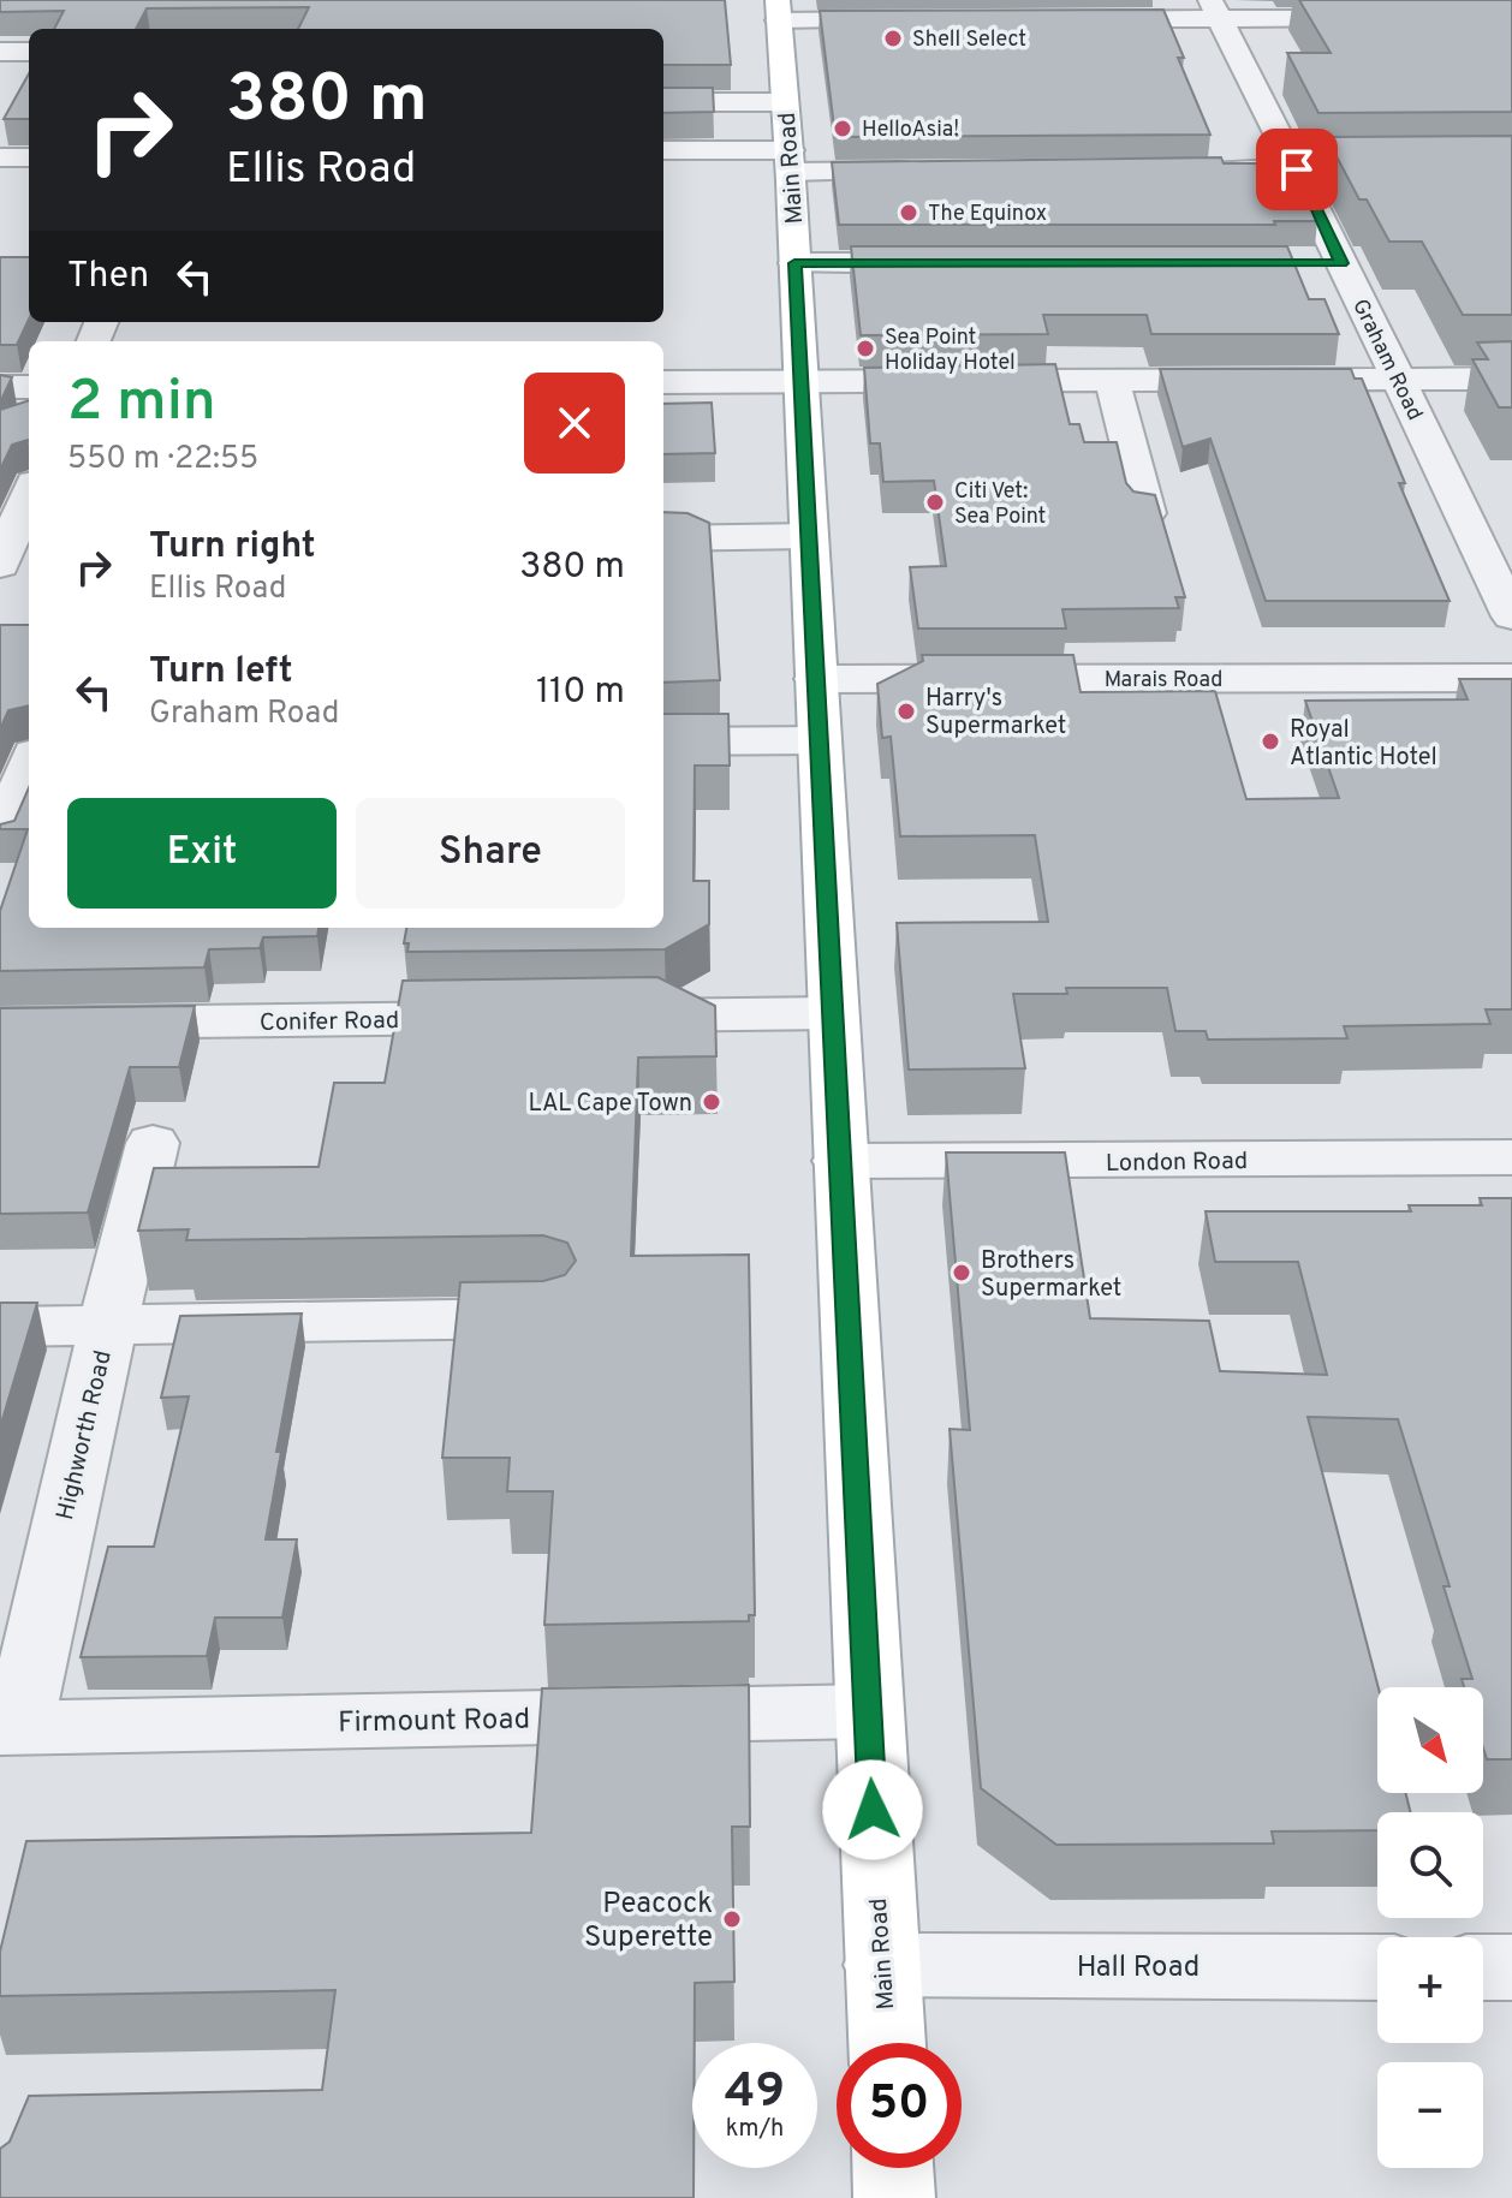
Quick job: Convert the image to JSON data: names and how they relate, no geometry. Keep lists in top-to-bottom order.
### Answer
{
  "streets": {
    "main road": ["Main Road"],
    "street": [
      "Graham Road",
      "Marais Road",
      "Conifer Road",
      "London Road",
      "Highworth Road",
      "Firmount Road",
      "Hall Road"
    ]
  },
  "crossings": [
    ["Main Road", "Marais Road"],
    ["Main Road", "London Road"],
    ["Main Road", "Firmount Road"],
    ["Main Road", "Hall Road"],
    ["Highworth Road", "Firmount Road"]
  ],
  "places": [
    "Shell Select",
    "HelloAsia!",
    "The Equinox",
    "Sea Point Holiday Hotel",
    "Citi Vet: Sea Point",
    "Harry's Supermarket",
    "Royal Atlantic Hotel",
    "LAL Cape Town",
    "Brothers Supermarket",
    "Peacock Superette"
  ],
  "north": "bottom right",
  "page": {
    "turn": ["380 m", "Ellis Road"],
    "then": "Then",
    "heading": ["2 min", "550 m · 22:55"],
    "list": [
      {
        "name": "Turn right",
        "note": "Ellis Road",
        "value": "380 m"
      },
      {
        "name": "Turn left",
        "note": "Graham Road",
        "value": "110 m"
      }
    ],
    "buttons": ["Exit", "Share"],
    "map_buttons": ["+", "−"],
    "speed": "49 km/h",
    "limit": "50"
  }
}
